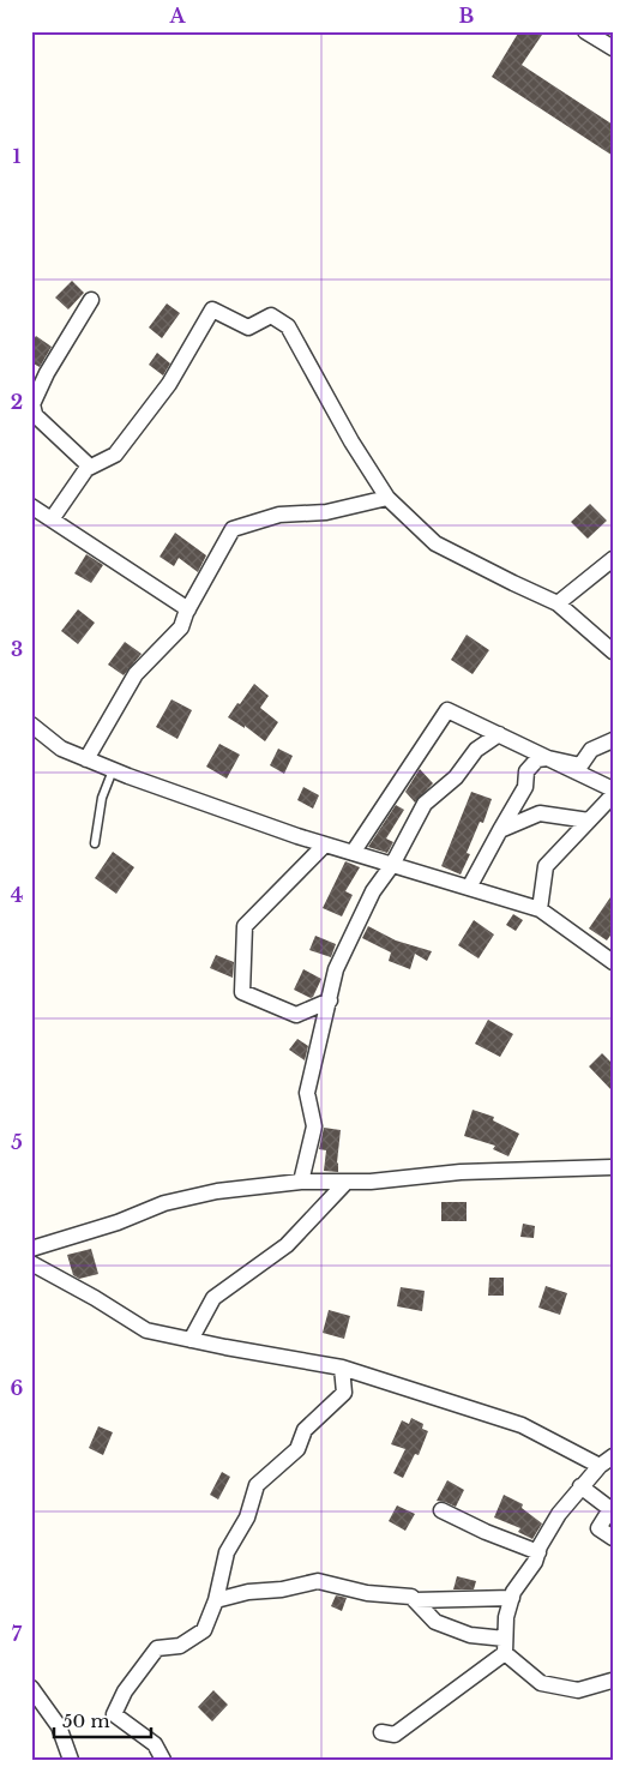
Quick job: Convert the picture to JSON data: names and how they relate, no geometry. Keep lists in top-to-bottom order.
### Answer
{
  "scale_bar": "50 m",
  "grid": {
    "columns": ["A", "B"],
    "rows": [
      "1",
      "2",
      "3",
      "4",
      "5",
      "6",
      "7"
    ]
  }
}
